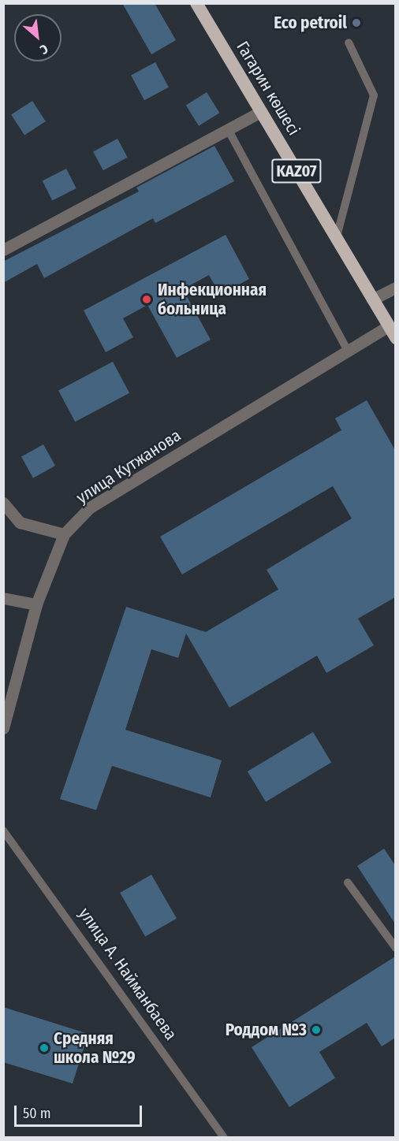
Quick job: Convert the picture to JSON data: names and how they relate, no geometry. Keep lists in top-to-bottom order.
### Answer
{
  "streets": {
    "highway": ["Гагарин көшесі", "KAZ07"],
    "street": ["улица Кутжанова"],
    "lane": ["улица А. Найманбаева"]
  },
  "crossings": [
    ["Гагарин көшесі", "улица Кутжанова"]
  ],
  "places": [
    "Eco petroil",
    "Инфекционная больница",
    "Роддом №3",
    "Средняя школа №29"
  ],
  "scale_bar": "50 m",
  "north": "bottom right"
}
